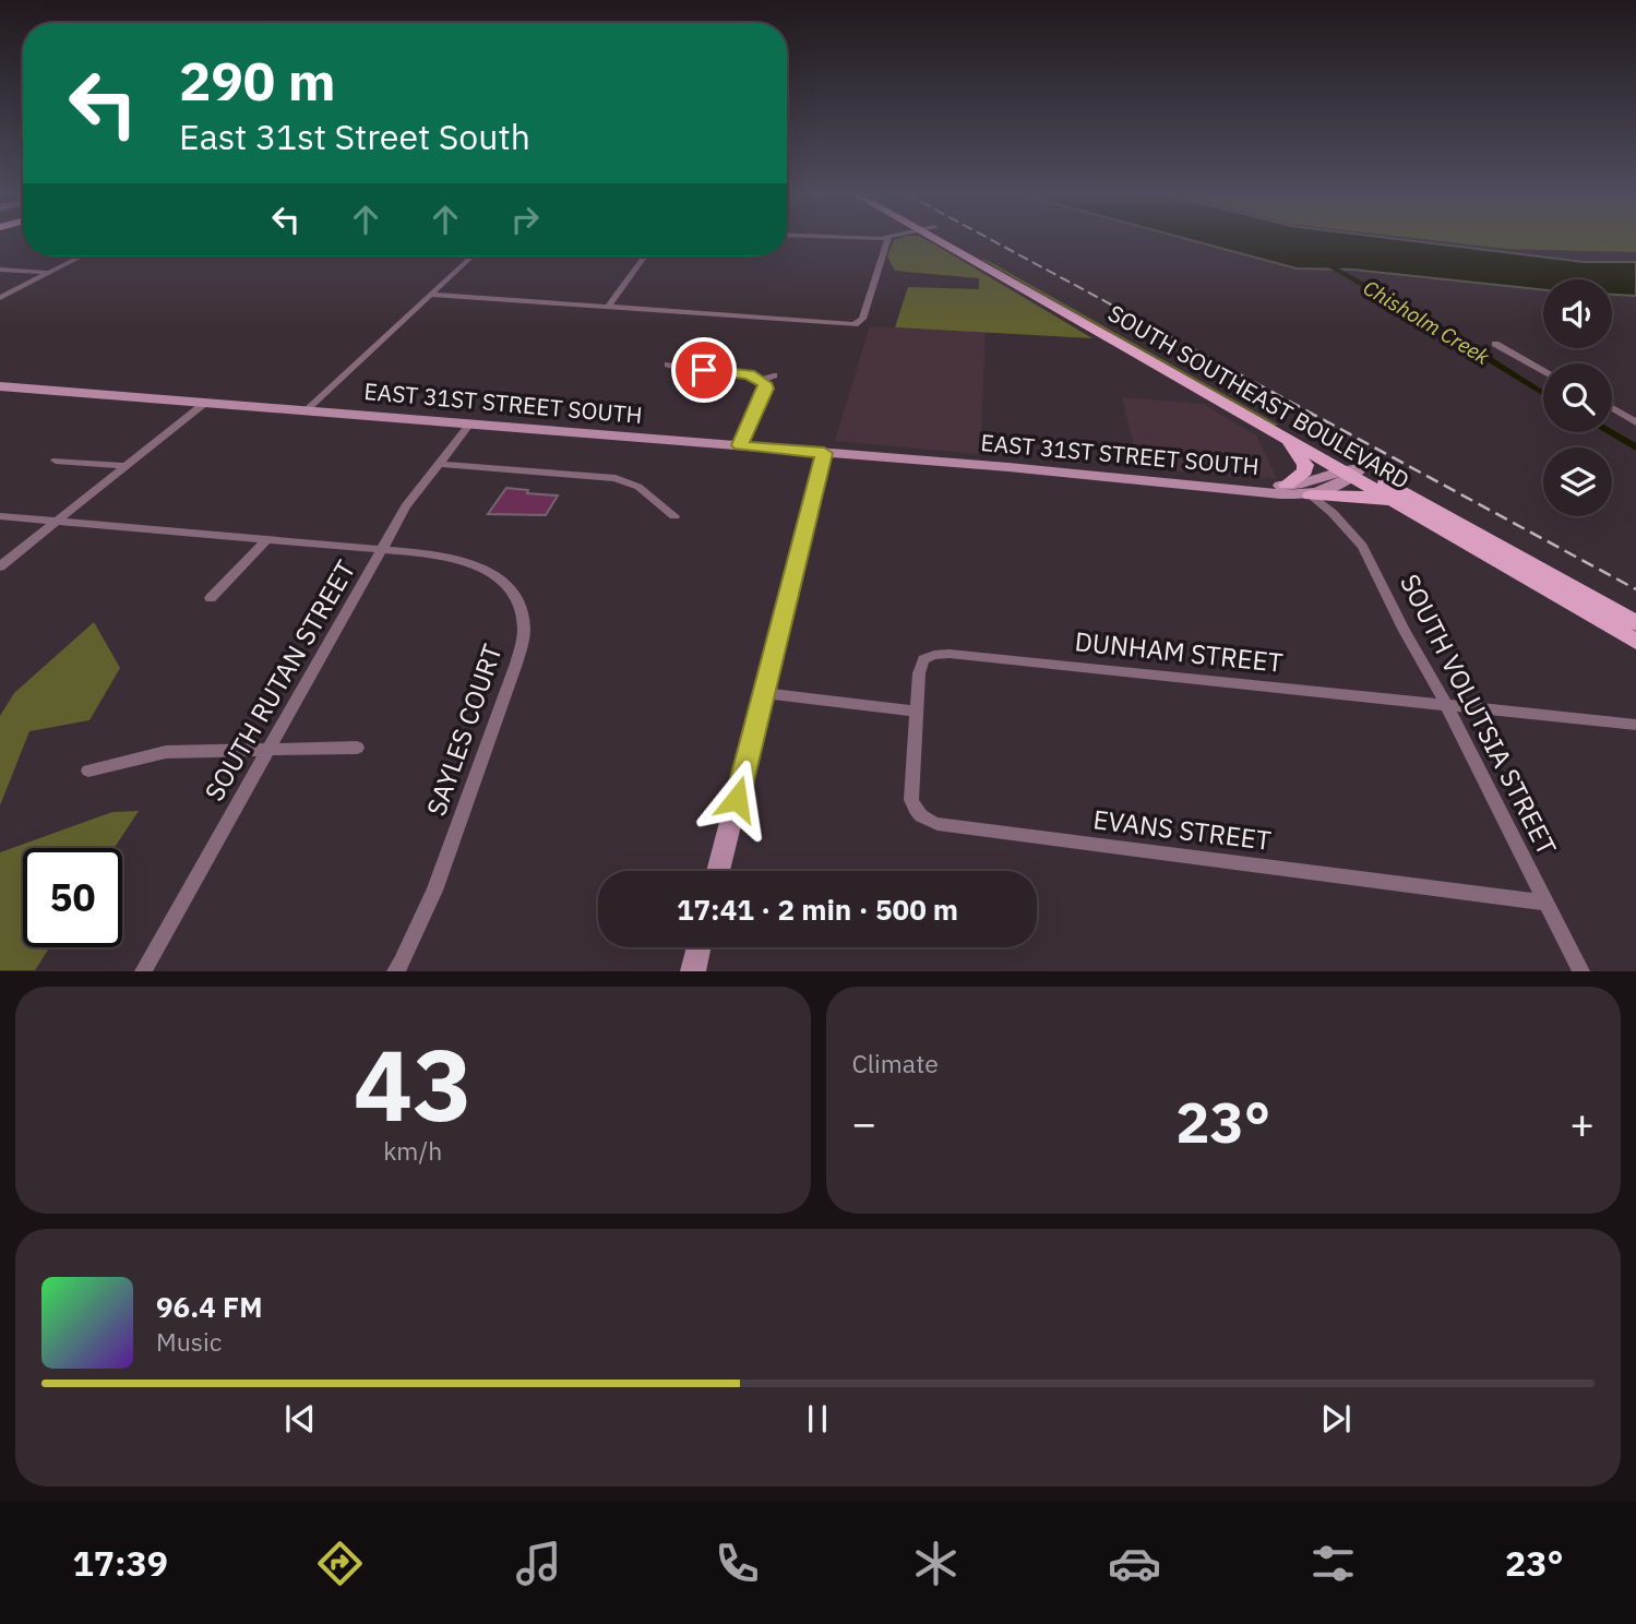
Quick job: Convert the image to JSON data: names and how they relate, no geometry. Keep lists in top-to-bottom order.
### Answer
{
  "streets": {
    "main road": ["SOUTH SOUTHEAST BOULEVARD", "EAST 31ST STREET SOUTH"],
    "street": [
      "DUNHAM STREET",
      "SOUTH RUTAN STREET",
      "SOUTH VOLUTSIA STREET",
      "SAYLES COURT",
      "EVANS STREET"
    ]
  },
  "crossings": [
    ["SOUTH SOUTHEAST BOULEVARD", "EAST 31ST STREET SOUTH"],
    ["EAST 31ST STREET SOUTH", "SOUTH RUTAN STREET"],
    ["EAST 31ST STREET SOUTH", "SOUTH VOLUTSIA STREET"],
    ["DUNHAM STREET", "SOUTH VOLUTSIA STREET"],
    ["DUNHAM STREET", "EVANS STREET"],
    ["SOUTH RUTAN STREET", "SAYLES COURT"],
    ["SOUTH VOLUTSIA STREET", "EVANS STREET"]
  ],
  "water": ["Chisholm Creek"],
  "page": {
    "turn": ["290 m", "East 31st Street South"],
    "limit": "50",
    "trip": "17:41 · 2 min · 500 m",
    "tile": [
      ["43", "km/h"],
      "Climate"
    ],
    "heat": ["−", "23°", "+"],
    "song": ["96.4 FM", "Music"],
    "tabs": ["17:39", "23°"]
  }
}
